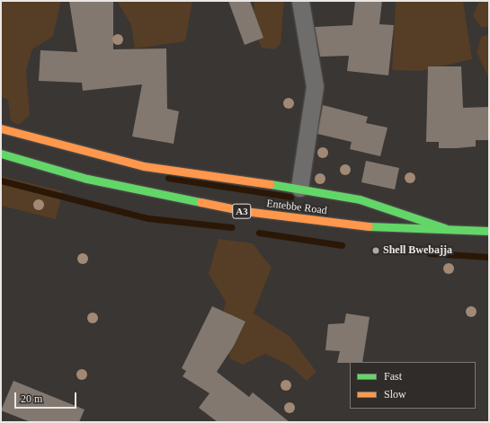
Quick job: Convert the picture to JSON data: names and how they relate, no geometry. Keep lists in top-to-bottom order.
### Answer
{
  "streets": {
    "main road": ["Entebbe Road", "A3"]
  },
  "places": ["Shell Bwebajja"],
  "legend": ["Fast", "Slow"],
  "scale_bar": "20 m"
}
